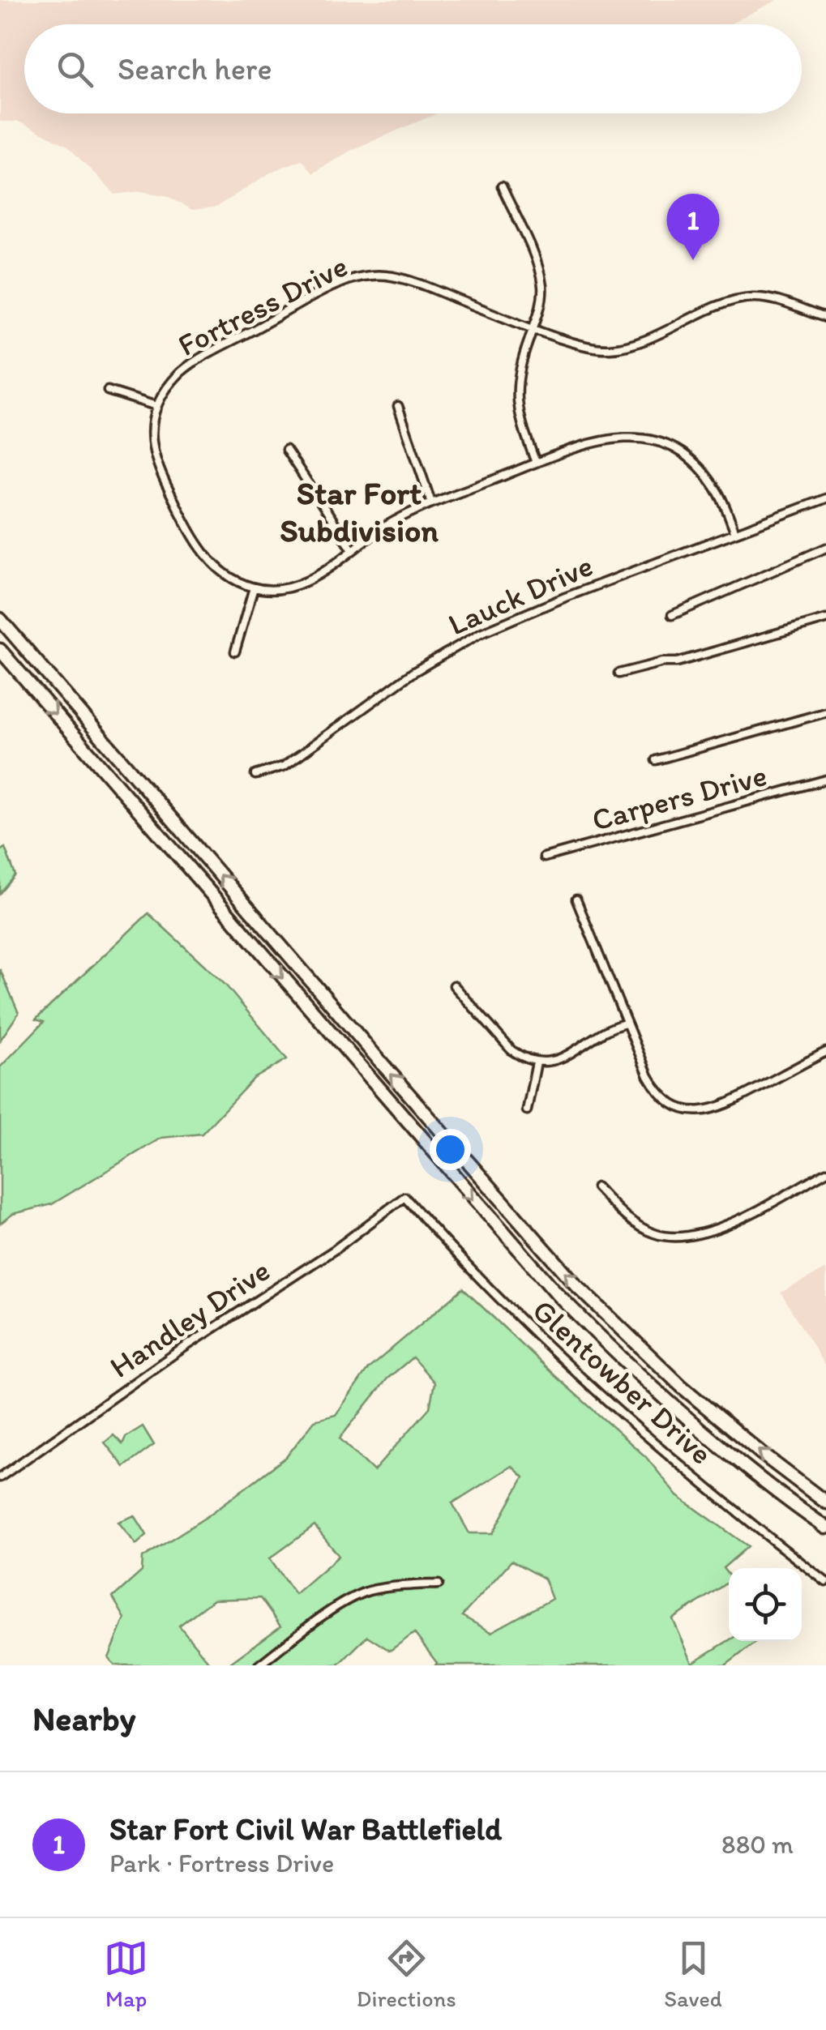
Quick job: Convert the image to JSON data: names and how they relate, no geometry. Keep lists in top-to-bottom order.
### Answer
{
  "streets": {
    "street": [
      "Fortress Drive",
      "Lauck Drive",
      "Carpers Drive",
      "Handley Drive",
      "Glentowber Drive"
    ]
  },
  "crossings": [
    ["Handley Drive", "Glentowber Drive"]
  ],
  "districts": ["Star Fort Subdivision"],
  "page": {
    "search": "Search here",
    "pins": "1",
    "heading": "Nearby",
    "list": [
      {
        "mark": "1",
        "name": "Star Fort Civil War Battlefield",
        "note": "Park · Fortress Drive",
        "value": "880 m"
      }
    ],
    "nav": ["Map", "Directions", "Saved"]
  }
}
